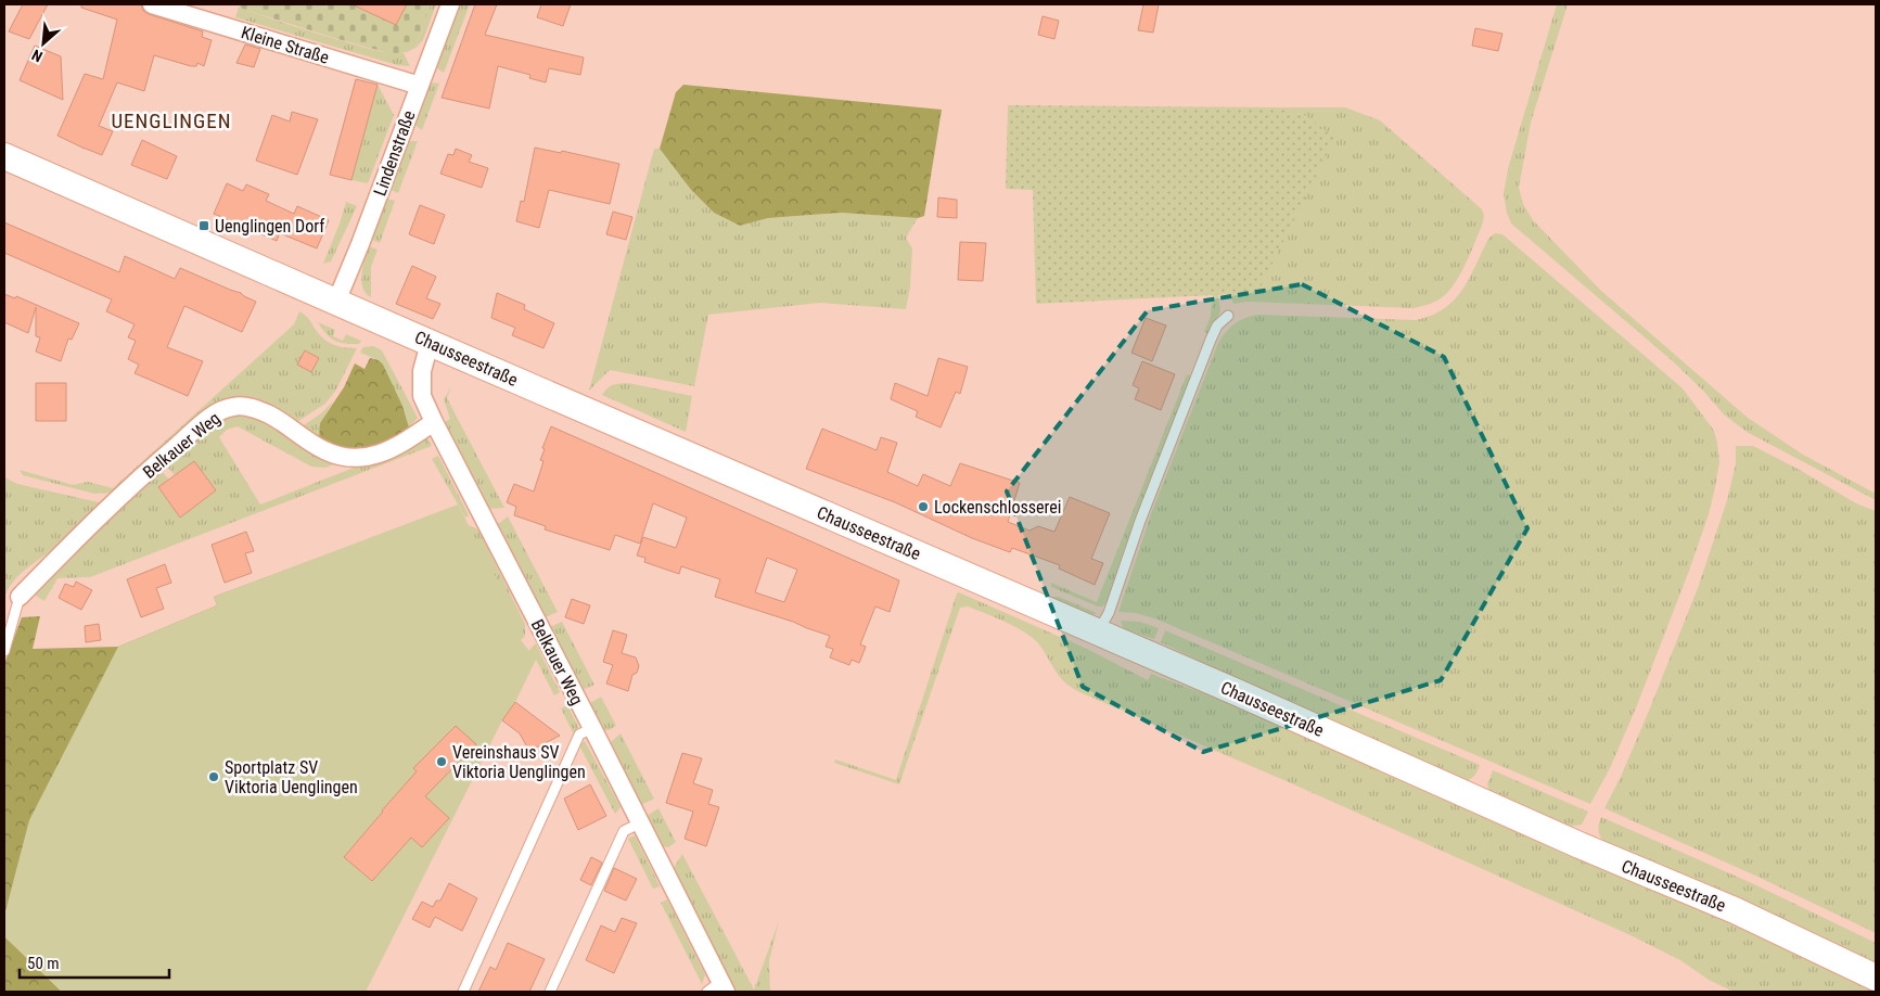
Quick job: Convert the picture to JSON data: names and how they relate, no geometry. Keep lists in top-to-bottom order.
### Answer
{
  "streets": {
    "main road": ["Chausseestraße"],
    "street": ["Kleine Straße", "Lindenstraße", "Belkauer Weg"]
  },
  "crossings": [
    ["Kleine Straße", "Lindenstraße"],
    ["Lindenstraße", "Chausseestraße"],
    ["Chausseestraße", "Belkauer Weg"]
  ],
  "districts": ["UENGLINGEN"],
  "places": {
    "transit": ["Uenglingen Dorf"],
    "other": ["Lockenschlosserei", "Vereinshaus SV Viktoria Uenglingen", "Sportplatz SV Viktoria Uenglingen"]
  },
  "scale_bar": "50 m",
  "north": "bottom left"
}
